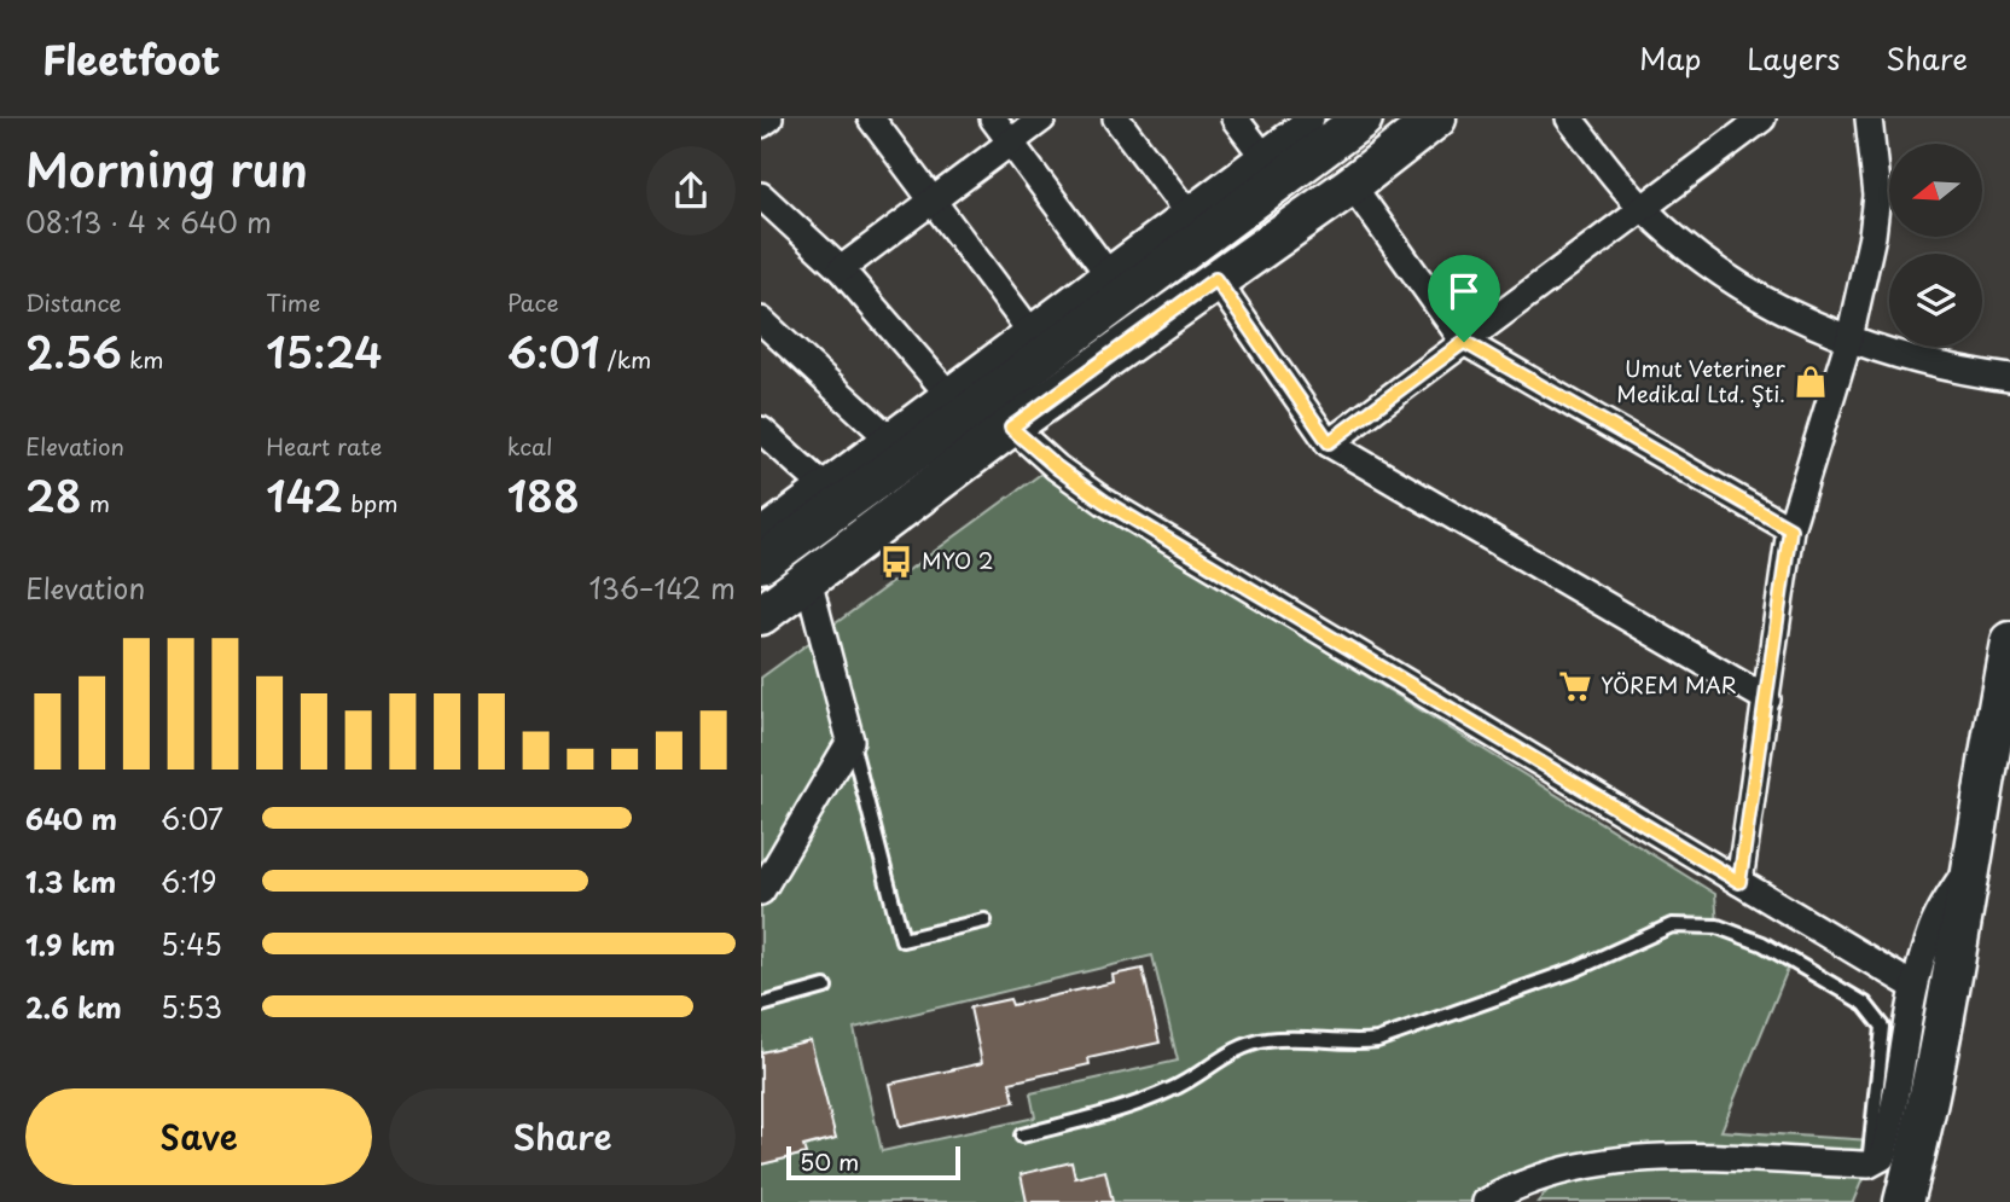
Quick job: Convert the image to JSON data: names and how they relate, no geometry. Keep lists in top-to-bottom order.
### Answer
{
  "places": {
    "shop": ["Umut Veteriner Medikal Ltd. Şti."],
    "bus stop": ["MYO 2"],
    "supermarket": ["YÖREM MAR"]
  },
  "scale_bar": "50 m",
  "north": "left",
  "page": {
    "header": "Fleetfoot",
    "nav": ["Map", "Layers", "Share"],
    "heading": ["Morning run", "08:13 · 4 × 640 m"],
    "stats": [
      ["Distance", "2.56 km"],
      ["Time", "15:24"],
      ["Pace", "6:01 /km"],
      ["Elevation", "28 m"],
      ["Heart rate", "142 bpm"],
      ["kcal", "188"]
    ],
    "chart": ["Elevation", "136–142 m"],
    "list": [
      {
        "name": "640 m",
        "note": "6:07"
      },
      {
        "name": "1.3 km",
        "note": "6:19"
      },
      {
        "name": "1.9 km",
        "note": "5:45"
      },
      {
        "name": "2.6 km",
        "note": "5:53"
      }
    ],
    "buttons": ["Save", "Share"],
    "scale": "50 m"
  }
}
